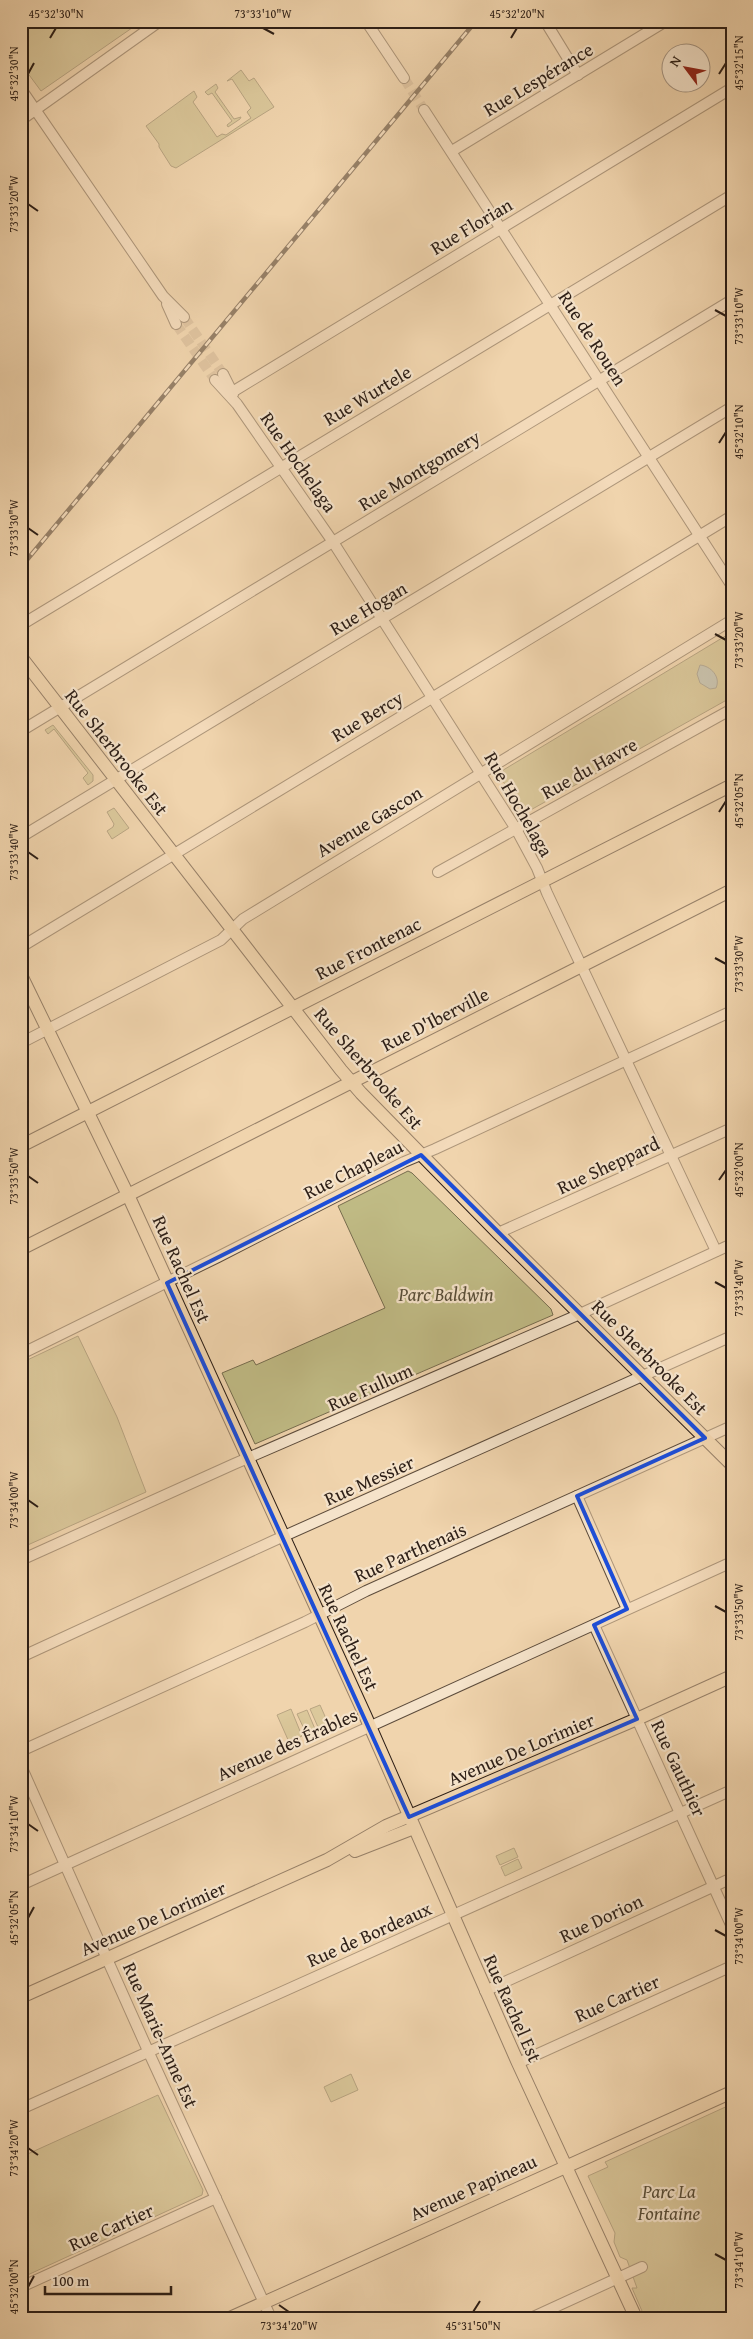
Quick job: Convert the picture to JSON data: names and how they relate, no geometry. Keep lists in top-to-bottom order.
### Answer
{
  "streets": {
    "main road": [
      "Rue Sherbrooke Est",
      "Rue Frontenac",
      "Rue D'Iberville",
      "Rue Rachel Est",
      "Avenue De Lorimier",
      "Avenue Papineau"
    ],
    "street": [
      "Rue Lespérance",
      "Rue Florian",
      "Rue de Rouen",
      "Rue Wurtele",
      "Rue Hochelaga",
      "Rue Montgomery",
      "Rue Hogan",
      "Rue Bercy",
      "Rue du Havre",
      "Avenue Gascon",
      "Rue Sheppard",
      "Rue Chapleau",
      "Rue Fullum",
      "Rue Messier",
      "Rue Parthenais",
      "Avenue des Érables",
      "Rue Gauthier",
      "Rue Dorion",
      "Rue de Bordeaux",
      "Rue Cartier",
      "Rue Marie-Anne Est"
    ]
  },
  "crossings": [
    ["Rue Lespérance", "Rue de Rouen"],
    ["Rue Florian", "Rue de Rouen"],
    ["Rue Florian", "Rue Hochelaga"],
    ["Rue de Rouen", "Rue Wurtele"],
    ["Rue de Rouen", "Rue Montgomery"],
    ["Rue de Rouen", "Rue Hogan"],
    ["Rue de Rouen", "Rue Bercy"],
    ["Rue Wurtele", "Rue Hochelaga"],
    ["Rue Hochelaga", "Rue Montgomery"],
    ["Rue Hochelaga", "Rue Hogan"],
    ["Rue Hochelaga", "Rue Bercy"],
    ["Rue Hochelaga", "Rue du Havre"],
    ["Rue Hochelaga", "Avenue Gascon"],
    ["Rue Hochelaga", "Rue Frontenac"],
    ["Rue Hochelaga", "Rue D'Iberville"],
    ["Rue Hochelaga", "Rue Sheppard"],
    ["Rue Hochelaga", "Rue Chapleau"],
    ["Rue Hochelaga", "Rue Fullum"],
    ["Rue Montgomery", "Rue Sherbrooke Est"],
    ["Rue Hogan", "Rue Sherbrooke Est"],
    ["Rue Bercy", "Rue Sherbrooke Est"],
    ["Rue Sherbrooke Est", "Avenue Gascon"],
    ["Rue Sherbrooke Est", "Rue Frontenac"],
    ["Rue Sherbrooke Est", "Rue D'Iberville"],
    ["Rue Sherbrooke Est", "Rue Sheppard"],
    ["Rue Sherbrooke Est", "Rue Chapleau"],
    ["Rue Sherbrooke Est", "Rue Fullum"],
    ["Rue Sherbrooke Est", "Rue Messier"],
    ["Rue Sherbrooke Est", "Rue Parthenais"],
    ["Avenue Gascon", "Rue Rachel Est"],
    ["Rue Frontenac", "Rue Rachel Est"],
    ["Rue D'Iberville", "Rue Rachel Est"],
    ["Rue Chapleau", "Rue Rachel Est"],
    ["Rue Rachel Est", "Rue Fullum"],
    ["Rue Rachel Est", "Rue Messier"],
    ["Rue Rachel Est", "Rue Parthenais"],
    ["Rue Rachel Est", "Avenue des Érables"],
    ["Rue Rachel Est", "Avenue De Lorimier"],
    ["Rue Rachel Est", "Rue Dorion"],
    ["Rue Rachel Est", "Rue de Bordeaux"],
    ["Rue Rachel Est", "Rue Cartier"],
    ["Rue Rachel Est", "Avenue Papineau"],
    ["Avenue des Érables", "Rue Gauthier"],
    ["Avenue des Érables", "Rue Marie-Anne Est"],
    ["Avenue De Lorimier", "Rue Gauthier"],
    ["Avenue De Lorimier", "Rue Marie-Anne Est"],
    ["Rue Gauthier", "Rue Dorion"],
    ["Rue Gauthier", "Rue de Bordeaux"],
    ["Rue de Bordeaux", "Rue Marie-Anne Est"],
    ["Rue Cartier", "Rue Marie-Anne Est"],
    ["Rue Marie-Anne Est", "Avenue Papineau"]
  ],
  "parks": ["Parc Baldwin", "Parc La Fontaine"],
  "scale_bar": "100 m",
  "north": "top left",
  "coordinates": [
    "45°32'30\"N",
    "73°33'10\"W",
    "45°32'20\"N",
    "45°32'15\"N",
    "73°33'20\"W",
    "45°32'10\"N",
    "73°33'30\"W",
    "45°32'05\"N",
    "73°33'40\"W",
    "45°32'00\"N",
    "73°33'50\"W",
    "73°34'00\"W",
    "73°34'10\"W",
    "73°34'20\"W",
    "45°31'50\"N"
  ]
}
